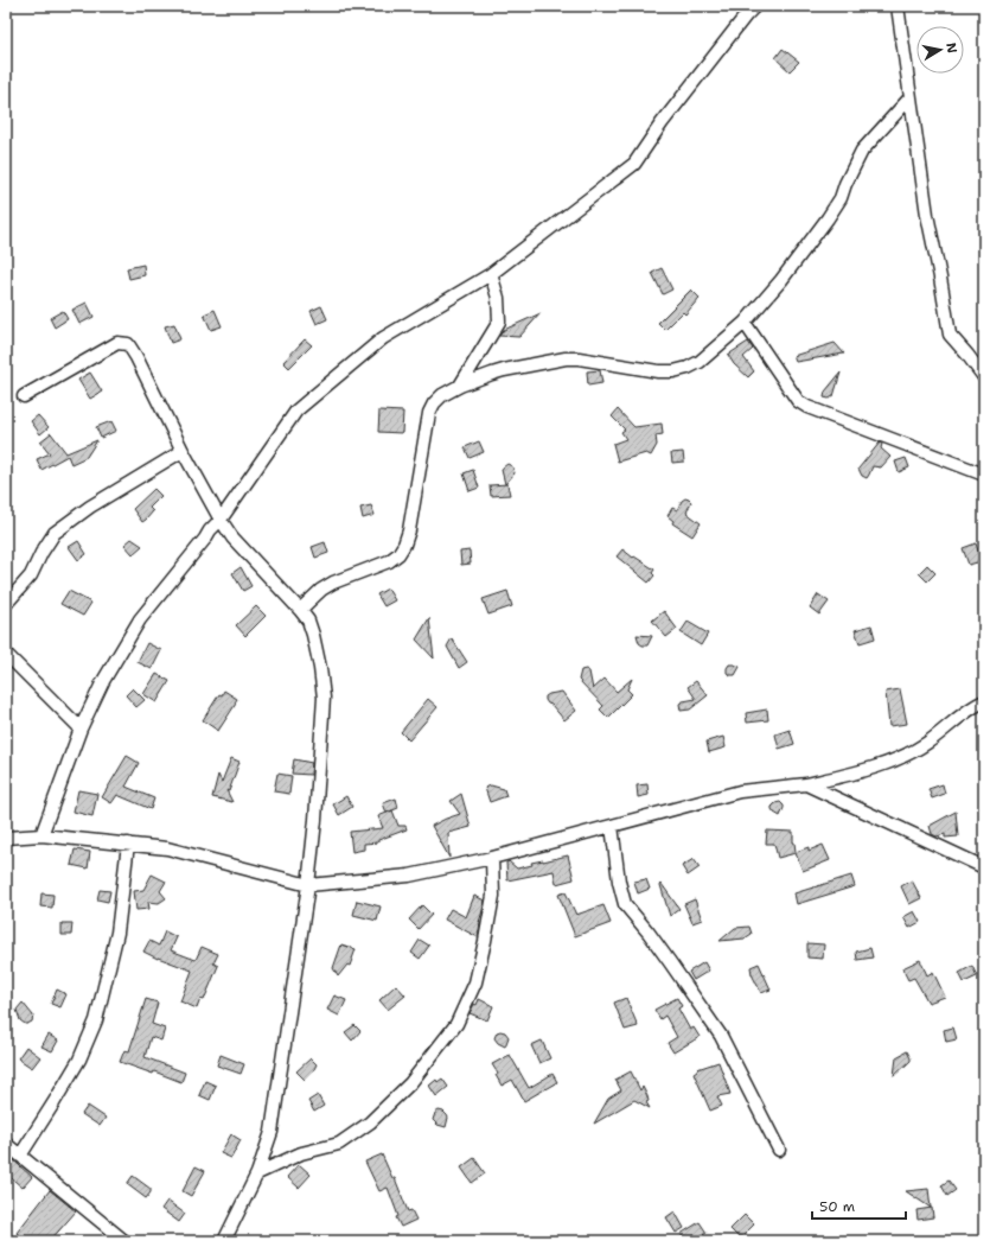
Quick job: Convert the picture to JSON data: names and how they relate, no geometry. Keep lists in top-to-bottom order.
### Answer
{
  "scale_bar": "50 m",
  "north": "right"
}
